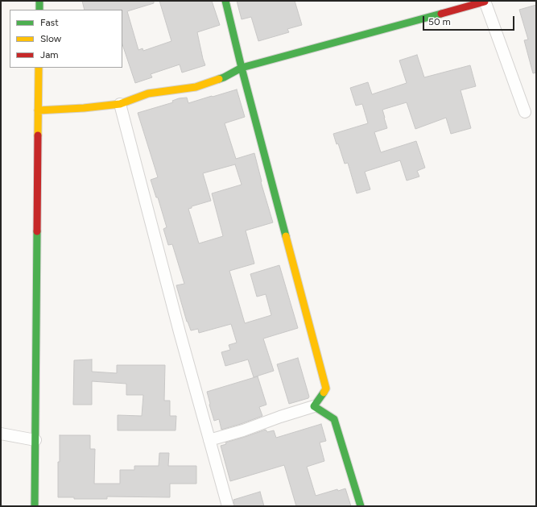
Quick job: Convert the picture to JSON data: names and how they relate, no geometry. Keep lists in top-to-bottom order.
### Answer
{
  "legend": ["Fast", "Slow", "Jam"],
  "scale_bar": "50 m"
}
